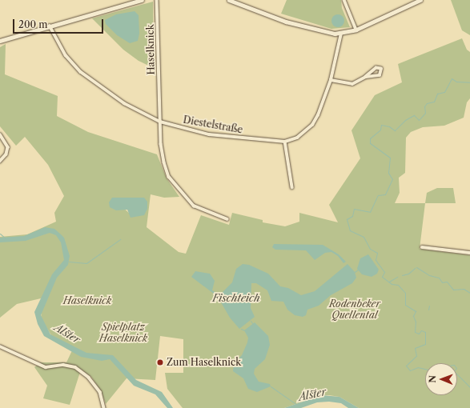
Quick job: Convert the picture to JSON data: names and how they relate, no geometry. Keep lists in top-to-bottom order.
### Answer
{
  "streets": {
    "street": ["Haselknick", "Diestelstraße"]
  },
  "crossings": [
    ["Haselknick", "Diestelstraße"]
  ],
  "water": ["Fischteich", "Alster"],
  "parks": ["Haselknick", "Rodenbeker Quellental", "Spielplatz Haselknick"],
  "places": ["Zum Haselknick"],
  "scale_bar": "200 m",
  "north": "left"
}
